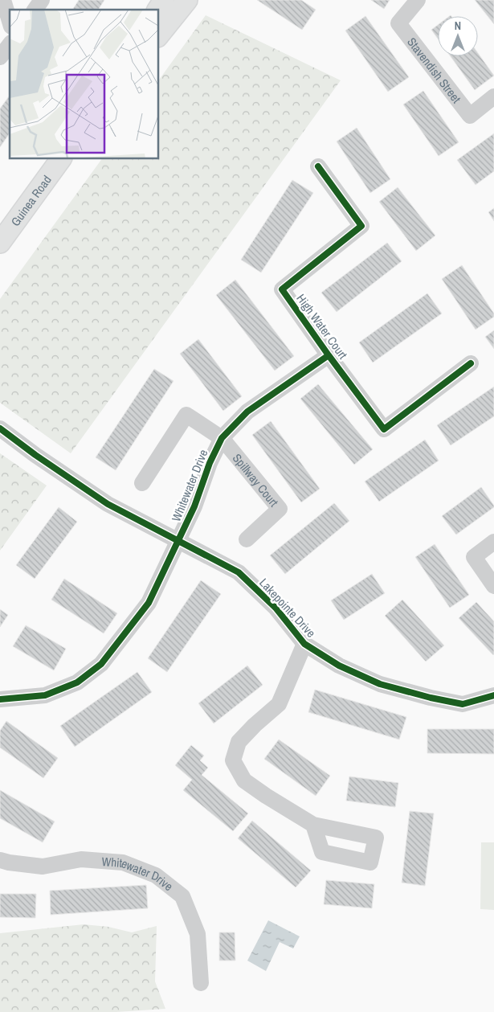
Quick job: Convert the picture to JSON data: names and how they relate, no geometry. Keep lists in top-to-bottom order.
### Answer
{
  "streets": {
    "main road": ["Guinea Road"],
    "street": [
      "Stavendish Street",
      "High Water Court",
      "Spillway Court",
      "Whitewater Drive",
      "Lakepointe Drive"
    ]
  },
  "crossings": [
    ["High Water Court", "Whitewater Drive"],
    ["Spillway Court", "Whitewater Drive"],
    ["Whitewater Drive", "Lakepointe Drive"]
  ],
  "north": "top"
}
